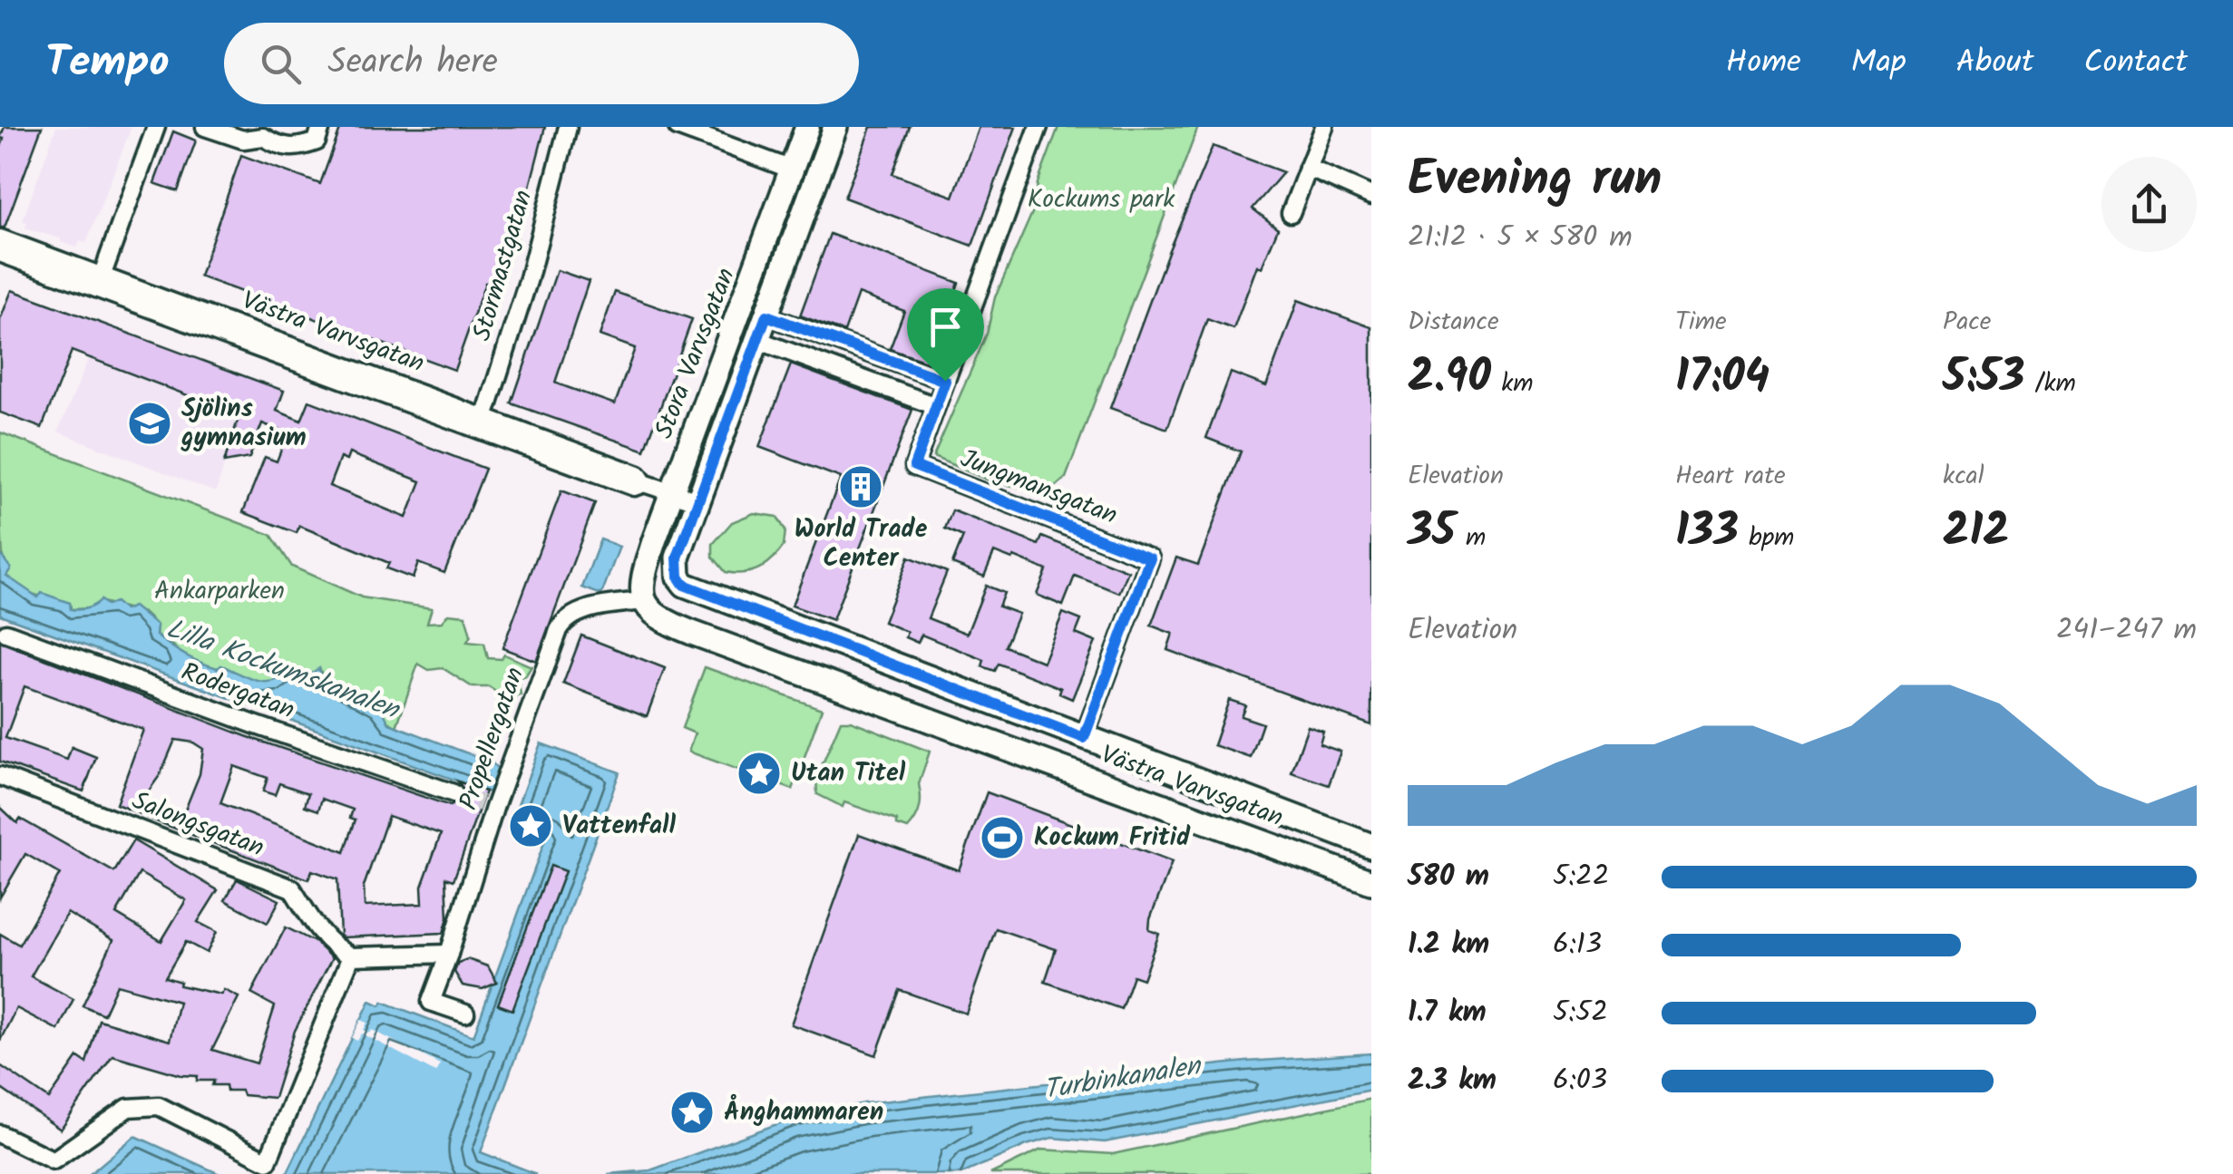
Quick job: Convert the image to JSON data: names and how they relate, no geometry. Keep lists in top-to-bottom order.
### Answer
{
  "streets": {
    "street": [
      "Stormastgatan",
      "Västra Varvsgatan",
      "Stora Varvsgatan",
      "Jungmansgatan",
      "Rodergatan",
      "Propellergatan",
      "Salongsgatan"
    ]
  },
  "crossings": [
    ["Stormastgatan", "Västra Varvsgatan"],
    ["Västra Varvsgatan", "Stora Varvsgatan"],
    ["Västra Varvsgatan", "Jungmansgatan"],
    ["Västra Varvsgatan", "Propellergatan"],
    ["Stora Varvsgatan", "Propellergatan"]
  ],
  "water": ["Lilla Kockumskanalen", "Turbinkanalen"],
  "parks": ["Kockums park", "Ankarparken"],
  "places": {
    "school or university": ["Sjölins gymnasium"],
    "building": ["World Trade Center"],
    "place": ["Utan Titel", "Vattenfall", "Ånghammaren"],
    "sports": ["Kockum Fritid"]
  },
  "page": {
    "header": "Tempo",
    "search": "Search here",
    "nav": [
      "Home",
      "Map",
      "About",
      "Contact"
    ],
    "heading": ["Evening run", "21:12 · 5 × 580 m"],
    "stats": [
      ["Distance", "2.90 km"],
      ["Time", "17:04"],
      ["Pace", "5:53 /km"],
      ["Elevation", "35 m"],
      ["Heart rate", "133 bpm"],
      ["kcal", "212"]
    ],
    "chart": ["Elevation", "241–247 m"],
    "list": [
      {
        "name": "580 m",
        "note": "5:22"
      },
      {
        "name": "1.2 km",
        "note": "6:13"
      },
      {
        "name": "1.7 km",
        "note": "5:52"
      },
      {
        "name": "2.3 km",
        "note": "6:03"
      }
    ]
  }
}
